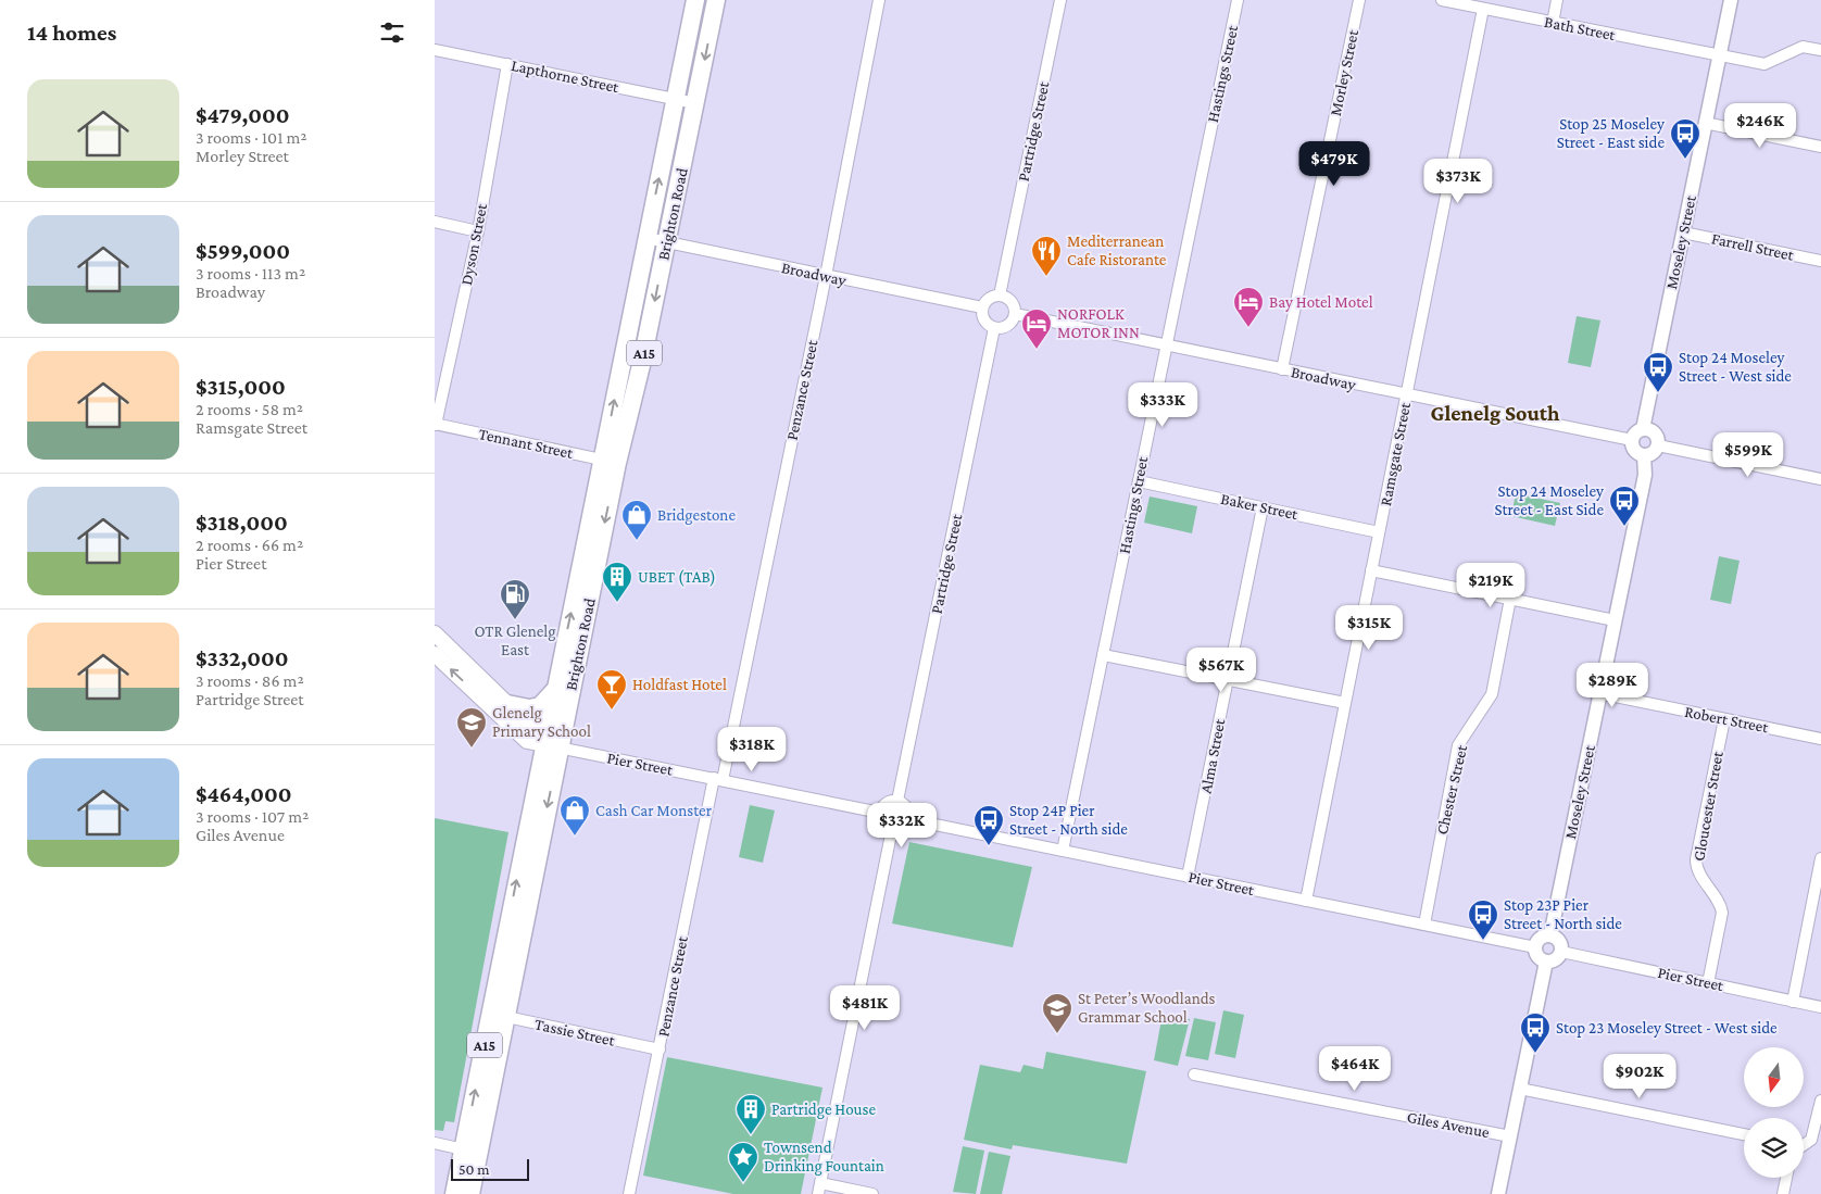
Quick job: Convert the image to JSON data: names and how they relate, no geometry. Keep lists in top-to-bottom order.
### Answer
{
  "streets": {
    "main road": ["Brighton Road", "A15"],
    "street": [
      "Bath Street",
      "Morley Street",
      "Hastings Street",
      "Lapthorne Street",
      "Partridge Street",
      "Moseley Street",
      "Dyson Street",
      "Farrell Street",
      "Broadway",
      "Penzance Street",
      "Tennant Street",
      "Ramsgate Street",
      "Baker Street",
      "Robert Street",
      "Alma Street",
      "Pier Street",
      "Chester Street",
      "Gloucester Street",
      "Tassie Street",
      "Giles Avenue"
    ]
  },
  "crossings": [
    ["Bath Street", "Moseley Street"],
    ["Bath Street", "Ramsgate Street"],
    ["Morley Street", "Broadway"],
    ["Hastings Street", "Broadway"],
    ["Hastings Street", "Baker Street"],
    ["Hastings Street", "Pier Street"],
    ["Lapthorne Street", "Brighton Road"],
    ["Lapthorne Street", "Dyson Street"],
    ["Partridge Street", "Broadway"],
    ["Partridge Street", "Pier Street"],
    ["Brighton Road", "Broadway"],
    ["Brighton Road", "Tennant Street"],
    ["Brighton Road", "Pier Street"],
    ["Brighton Road", "Tassie Street"],
    ["Moseley Street", "Farrell Street"],
    ["Moseley Street", "Broadway"],
    ["Moseley Street", "Robert Street"],
    ["Moseley Street", "Pier Street"],
    ["Dyson Street", "Tennant Street"],
    ["Broadway", "Penzance Street"],
    ["Broadway", "Ramsgate Street"],
    ["Penzance Street", "Pier Street"],
    ["Penzance Street", "Tassie Street"],
    ["Ramsgate Street", "Baker Street"],
    ["Ramsgate Street", "Pier Street"],
    ["Baker Street", "Alma Street"],
    ["Robert Street", "Gloucester Street"],
    ["Alma Street", "Pier Street"],
    ["Pier Street", "Chester Street"],
    ["Pier Street", "Gloucester Street"]
  ],
  "districts": ["Glenelg South"],
  "places": {
    "bus stop": [
      "Stop 25 Moseley Street - East side",
      "Stop 24 Moseley Street - West side",
      "Stop 24 Moseley Street - East Side",
      "Stop 24P Pier Street - North side",
      "Stop 23P Pier Street - North side",
      "Stop 23 Moseley Street - West side"
    ],
    "restaurant": ["Mediterranean Cafe Ristorante"],
    "hotel": ["Bay Hotel Motel", "NORFOLK MOTOR INN"],
    "shop": ["Bridgestone", "Cash Car Monster"],
    "building": ["UBET (TAB)", "Partridge House"],
    "fuel station": ["OTR Glenelg East"],
    "bar": ["Holdfast Hotel"],
    "school or university": ["Glenelg Primary School", "St Peter’s Woodlands Grammar School"],
    "place": ["Townsend Drinking Fountain"]
  },
  "scale_bar": "50 m",
  "north": "bottom",
  "page": {
    "heading": "14 homes",
    "list": [
      {
        "name": "$479,000",
        "note": "3 rooms · 101 m² · Morley Street"
      },
      {
        "name": "$599,000",
        "note": "3 rooms · 113 m² · Broadway"
      },
      {
        "name": "$315,000",
        "note": "2 rooms · 58 m² · Ramsgate Street"
      },
      {
        "name": "$318,000",
        "note": "2 rooms · 66 m² · Pier Street"
      },
      {
        "name": "$332,000",
        "note": "3 rooms · 86 m² · Partridge Street"
      },
      {
        "name": "$464,000",
        "note": "3 rooms · 107 m² · Giles Avenue"
      }
    ],
    "price": [
      "$246K",
      "$479K",
      "$373K",
      "$333K",
      "$599K",
      "$219K",
      "$315K",
      "$567K",
      "$289K",
      "$318K",
      "$332K",
      "$481K",
      "$464K",
      "$902K"
    ],
    "scale": "50 m"
  }
}
